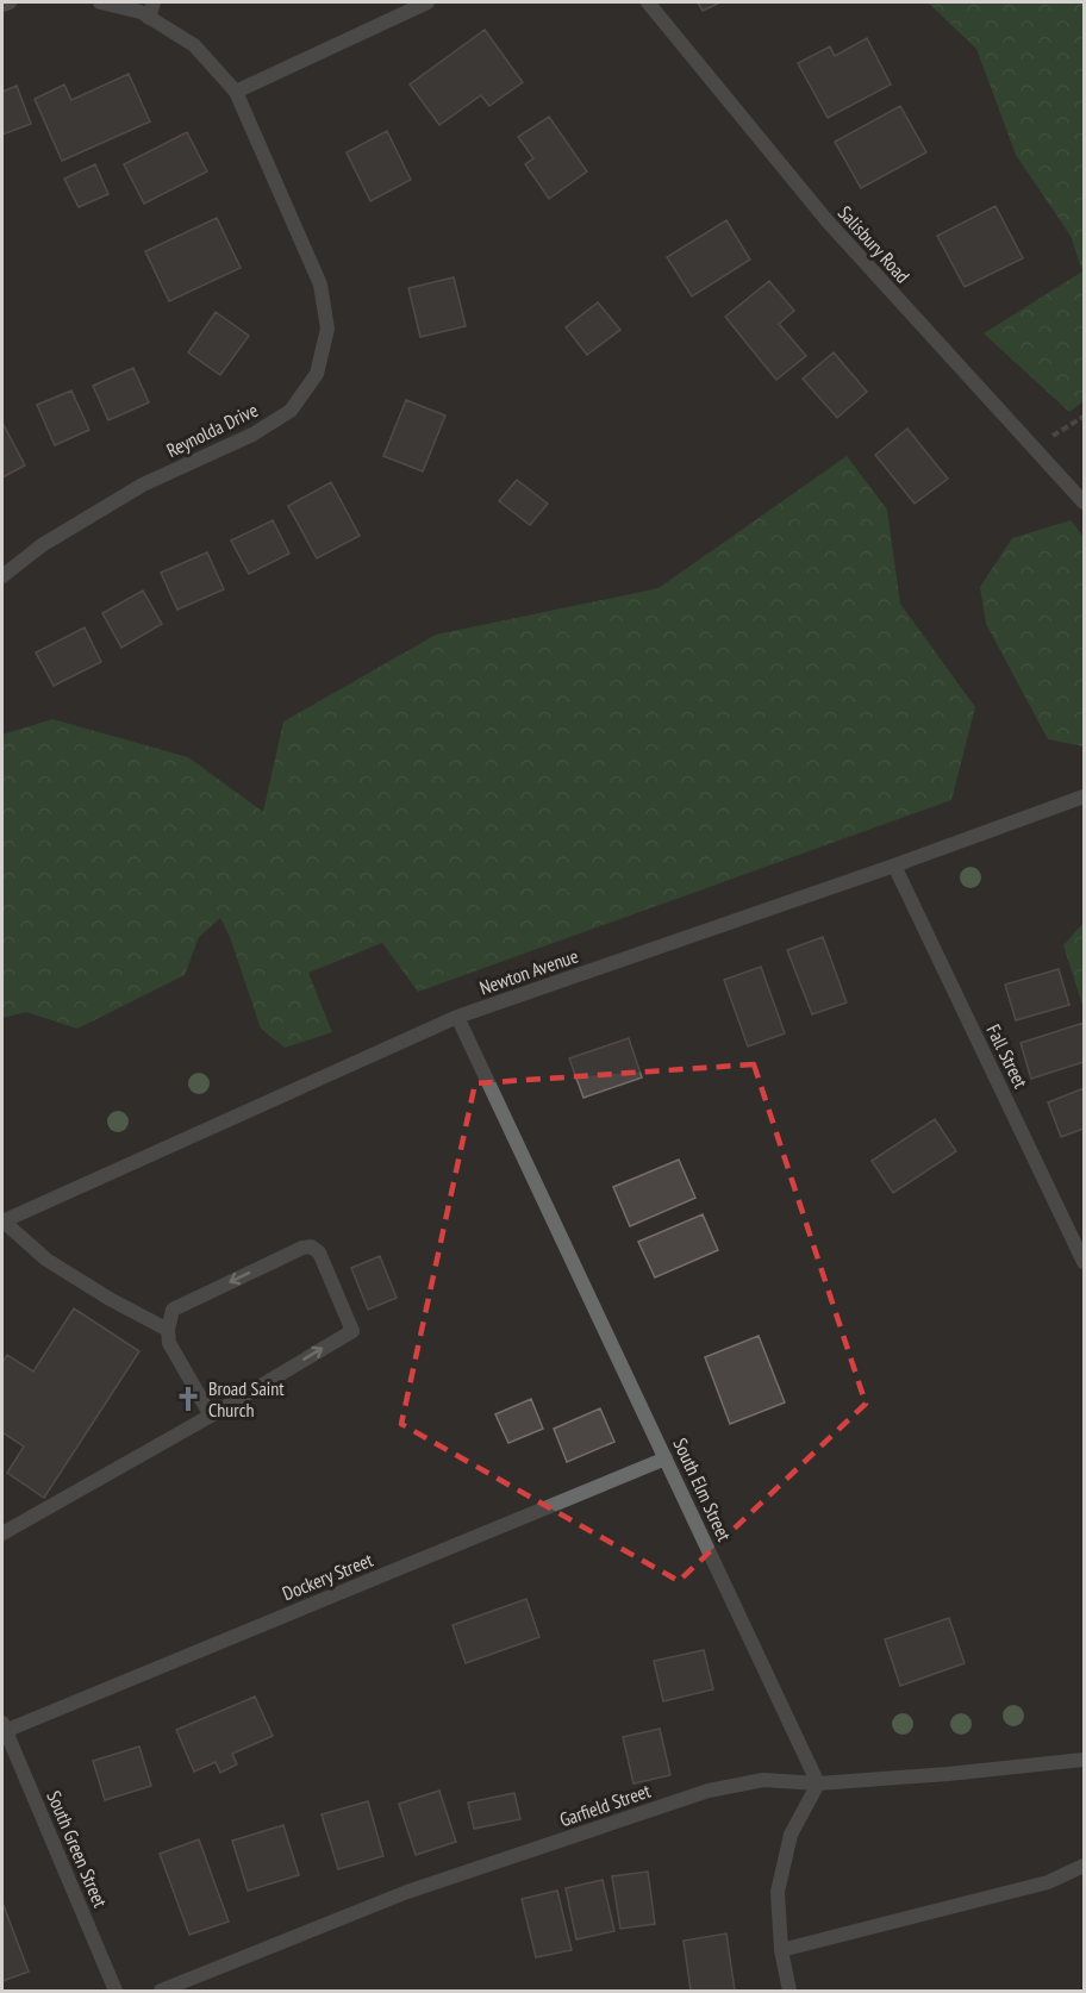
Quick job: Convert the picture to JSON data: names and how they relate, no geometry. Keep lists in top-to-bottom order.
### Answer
{
  "streets": {
    "street": [
      "Salisbury Road",
      "Reynolda Drive",
      "Newton Avenue",
      "Fall Street",
      "South Elm Street",
      "Dockery Street",
      "Garfield Street",
      "South Green Street"
    ]
  },
  "crossings": [
    ["Newton Avenue", "Fall Street"],
    ["Newton Avenue", "South Elm Street"],
    ["South Elm Street", "Dockery Street"],
    ["South Elm Street", "Garfield Street"],
    ["Dockery Street", "South Green Street"]
  ],
  "places": {
    "church": ["Broad Saint Church"]
  }
}
